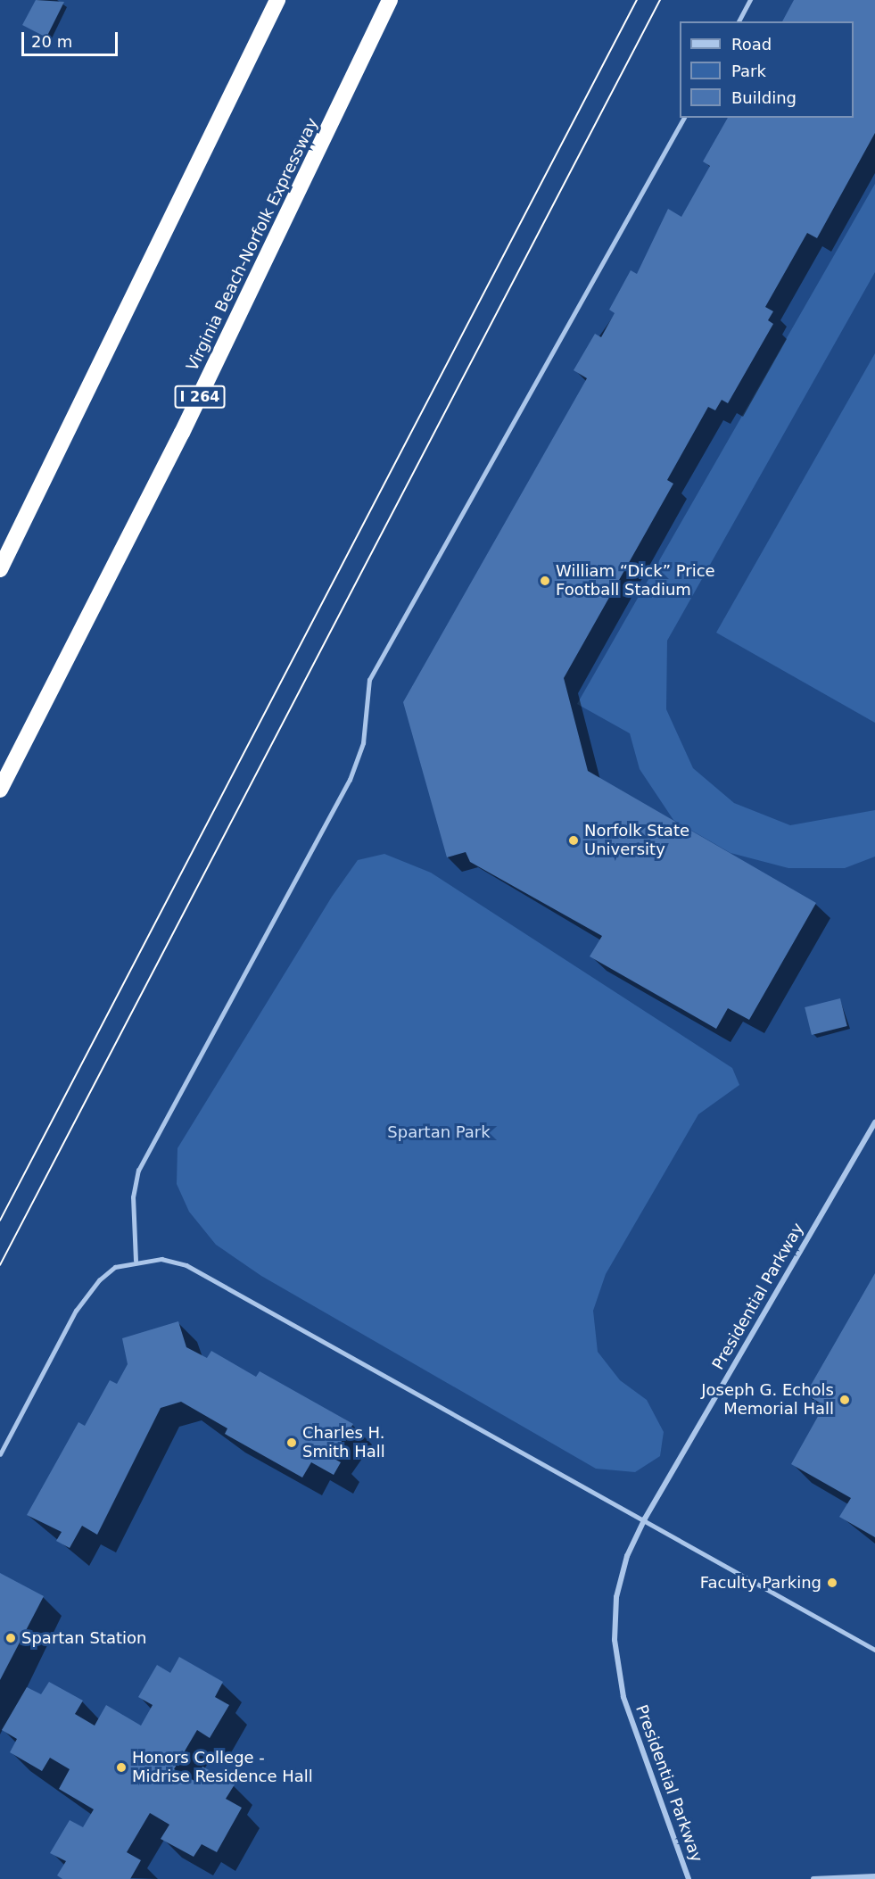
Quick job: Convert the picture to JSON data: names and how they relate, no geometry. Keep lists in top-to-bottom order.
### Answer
{
  "streets": {
    "highway": ["Virginia Beach-Norfolk Expressway", "I 264"],
    "street": ["Presidential Parkway"]
  },
  "parks": ["Spartan Park"],
  "places": [
    "William “Dick” Price Football Stadium",
    "Norfolk State University",
    "Joseph G. Echols Memorial Hall",
    "Charles H. Smith Hall",
    "Faculty Parking",
    "Spartan Station",
    "Honors College - Midrise Residence Hall"
  ],
  "legend": ["Road", "Park", "Building"],
  "scale_bar": "20 m"
}
